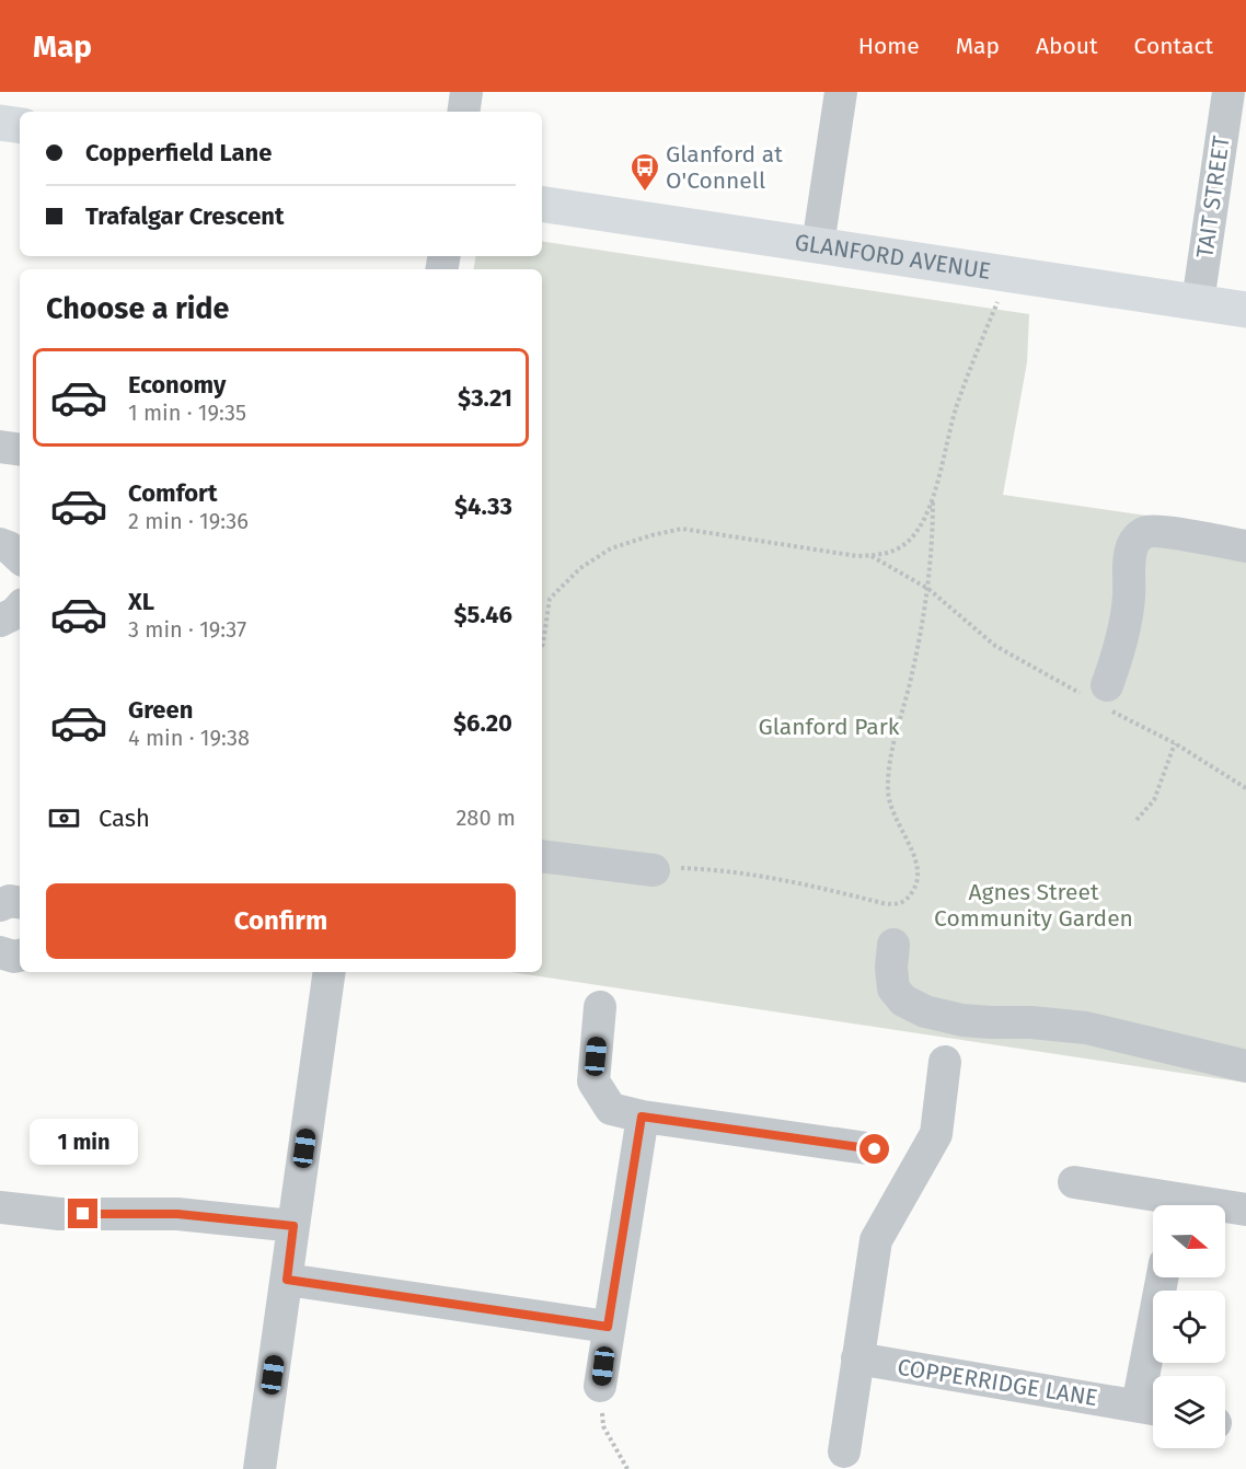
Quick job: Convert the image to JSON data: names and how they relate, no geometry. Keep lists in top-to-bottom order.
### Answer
{
  "streets": {
    "main road": ["GLANFORD AVENUE"],
    "street": ["TAIT STREET", "COPPERRIDGE LANE"]
  },
  "crossings": [
    ["TAIT STREET", "GLANFORD AVENUE"]
  ],
  "parks": ["Glanford Park", "Agnes Street Community Garden"],
  "places": {
    "bus stop": ["Glanford at O'Connell"]
  },
  "north": "right",
  "page": {
    "header": "Map",
    "nav": [
      "Home",
      "Map",
      "About",
      "Contact"
    ],
    "banner": ["Copperfield Lane", "Trafalgar Crescent"],
    "heading": "Choose a ride",
    "list": [
      {
        "name": "Economy",
        "note": "1 min · 19:35",
        "value": "$3.21"
      },
      {
        "name": "Comfort",
        "note": "2 min · 19:36",
        "value": "$4.33"
      },
      {
        "name": "XL",
        "note": "3 min · 19:37",
        "value": "$5.46"
      },
      {
        "name": "Green",
        "note": "4 min · 19:38",
        "value": "$6.20"
      }
    ],
    "pay": ["Cash", "280 m"],
    "buttons": "Confirm",
    "bubble": "1 min"
  }
}
